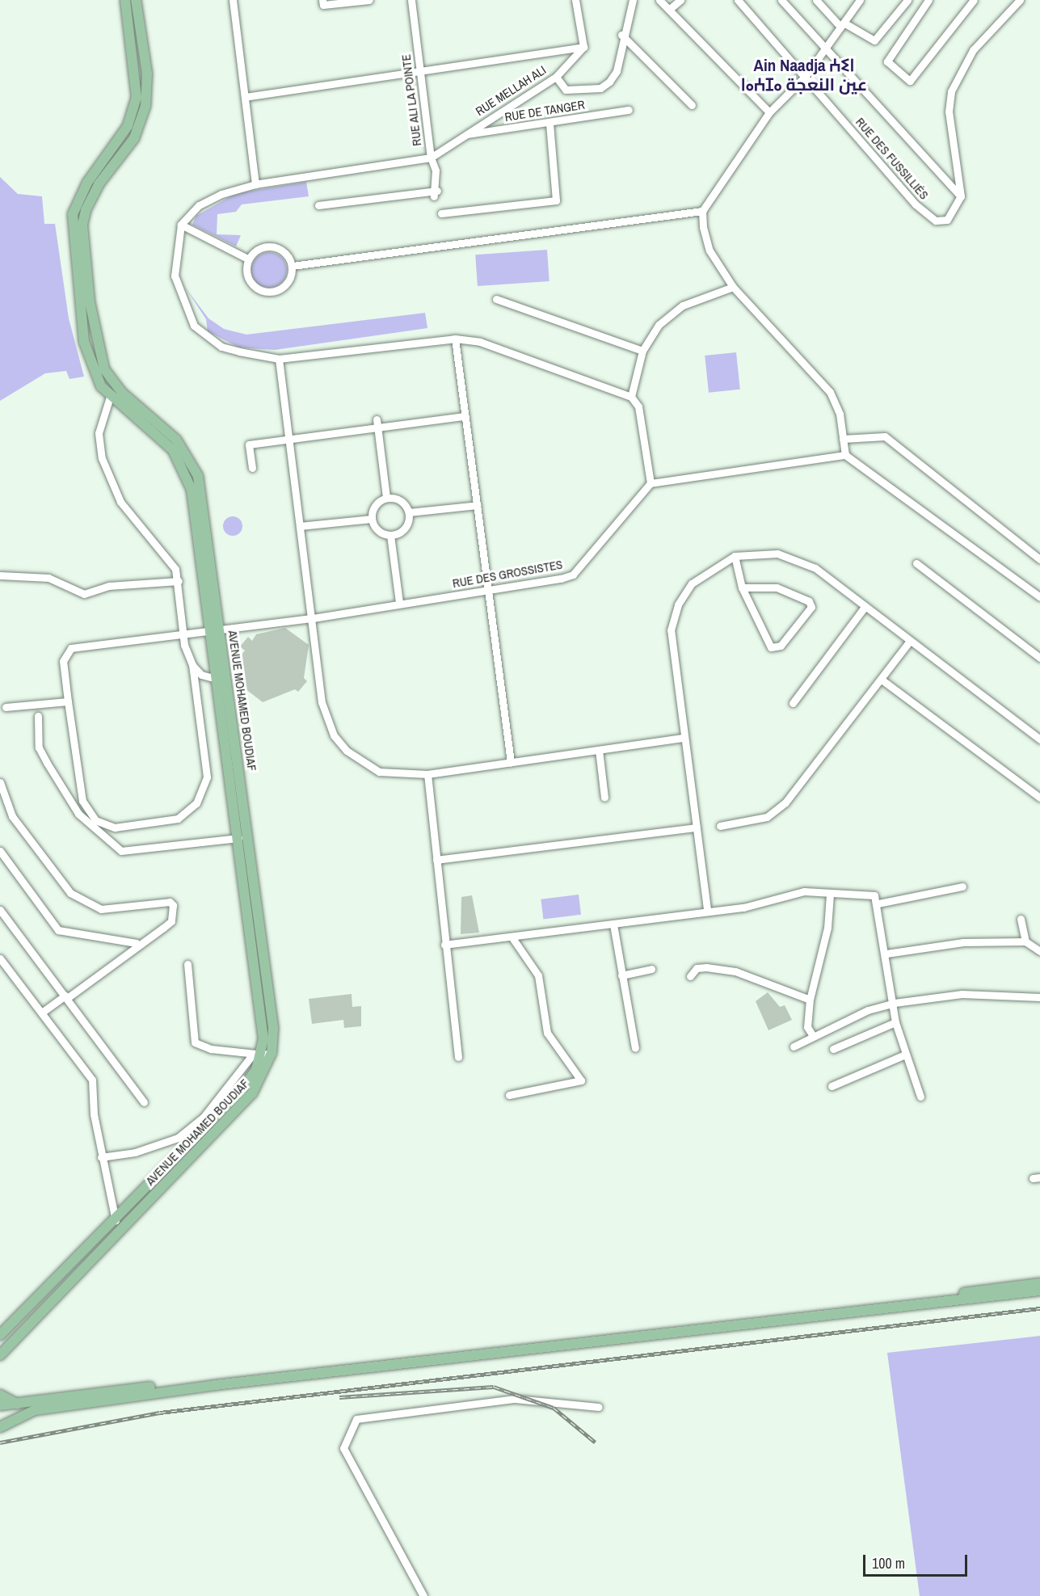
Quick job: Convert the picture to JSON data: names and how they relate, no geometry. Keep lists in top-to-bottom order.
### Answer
{
  "streets": {
    "main road": ["AVENUE MOHAMED BOUDIAF"],
    "street": [
      "RUE MELLAH ALI",
      "RUE ALI LA POINTE",
      "RUE DE TANGER",
      "RUE DES FUSSILLIÉS",
      "RUE DES GROSSISTES"
    ]
  },
  "crossings": [
    ["RUE MELLAH ALI", "RUE ALI LA POINTE"],
    ["RUE MELLAH ALI", "RUE DE TANGER"],
    ["RUE DES GROSSISTES", "AVENUE MOHAMED BOUDIAF"]
  ],
  "districts": ["Ain Naadja ⵄⵉⵏ ⵏⴰⵄⵊⴰ عين النعجة"],
  "scale_bar": "100 m"
}
